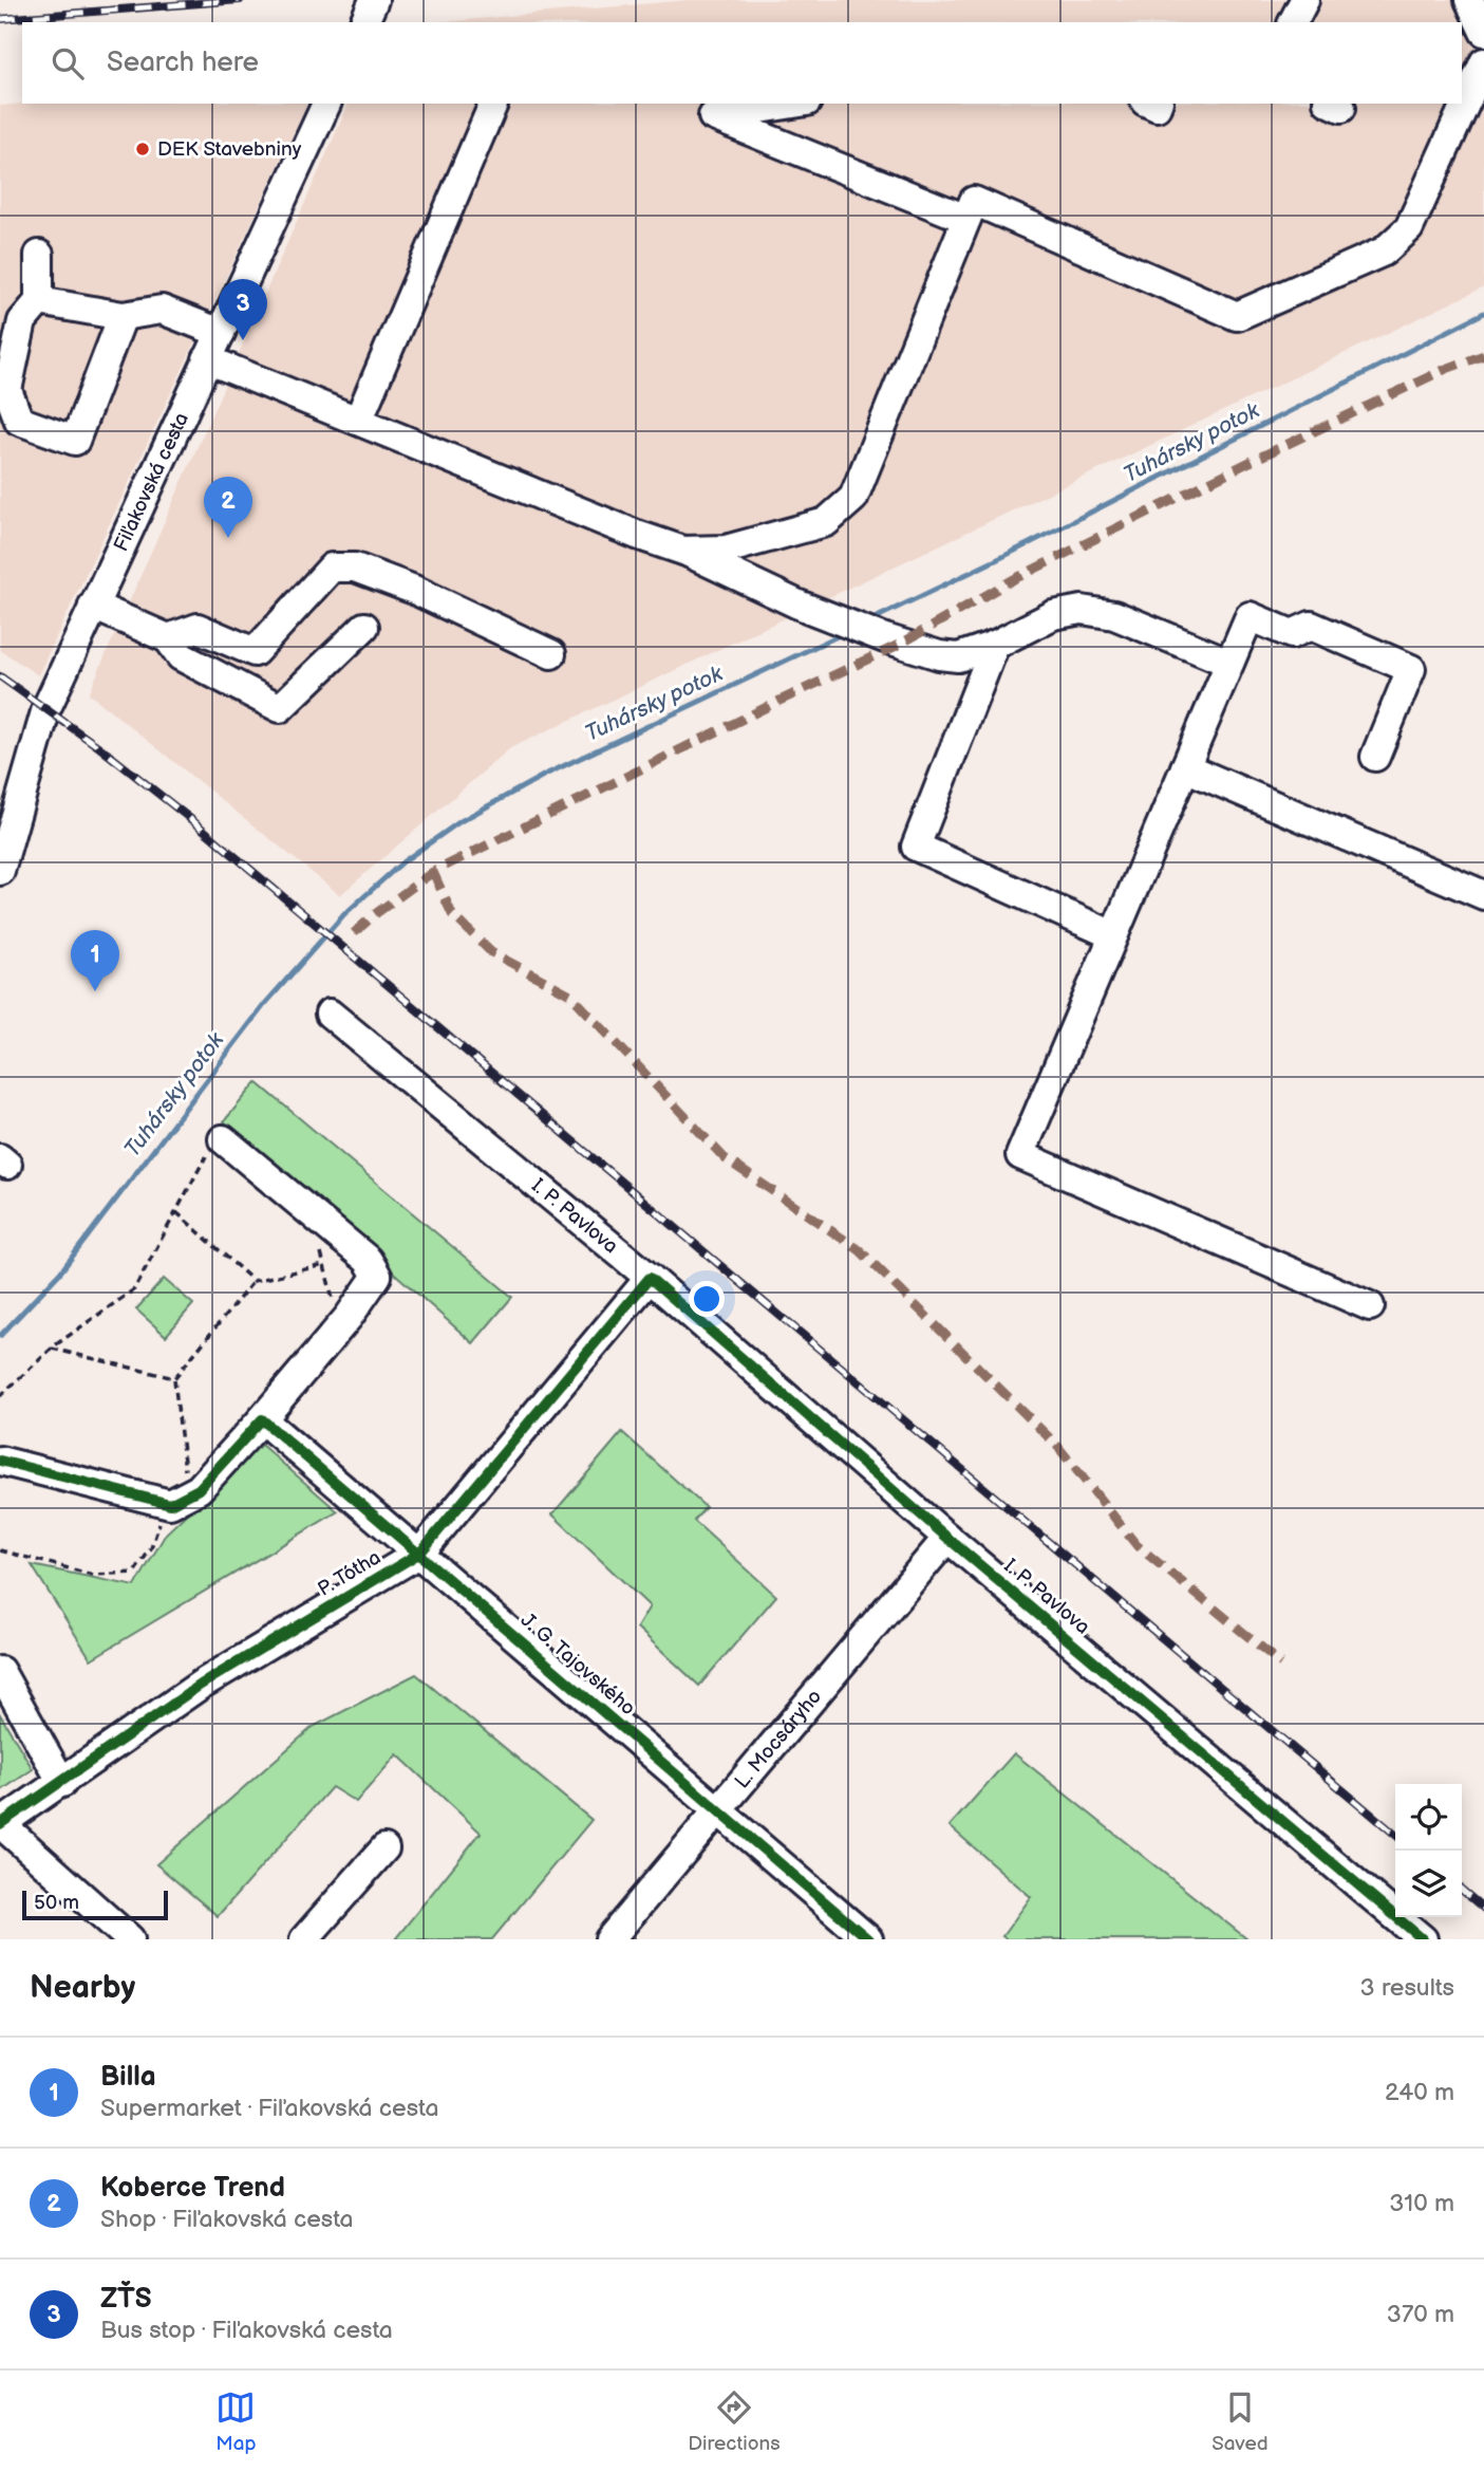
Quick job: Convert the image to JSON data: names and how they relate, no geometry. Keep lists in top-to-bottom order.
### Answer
{
  "streets": {
    "street": [
      "Fiľakovská cesta",
      "I. P. Pavlova",
      "P. Tótha",
      "J. G. Tajovského",
      "L. Mocsáryho"
    ]
  },
  "crossings": [
    ["I. P. Pavlova", "P. Tótha"],
    ["I. P. Pavlova", "L. Mocsáryho"],
    ["P. Tótha", "J. G. Tajovského"],
    ["J. G. Tajovského", "L. Mocsáryho"]
  ],
  "water": ["Tuhársky potok"],
  "places": ["DEK Stavebniny"],
  "scale_bar": "50 m",
  "page": {
    "search": "Search here",
    "pins": ["3", "2", "1"],
    "scale": "50 m",
    "heading": ["Nearby", "3 results"],
    "list": [
      {
        "mark": "1",
        "name": "Billa",
        "note": "Supermarket · Fiľakovská cesta",
        "value": "240 m"
      },
      {
        "mark": "2",
        "name": "Koberce Trend",
        "note": "Shop · Fiľakovská cesta",
        "value": "310 m"
      },
      {
        "mark": "3",
        "name": "ZŤS",
        "note": "Bus stop · Fiľakovská cesta",
        "value": "370 m"
      }
    ],
    "nav": ["Map", "Directions", "Saved"]
  }
}
